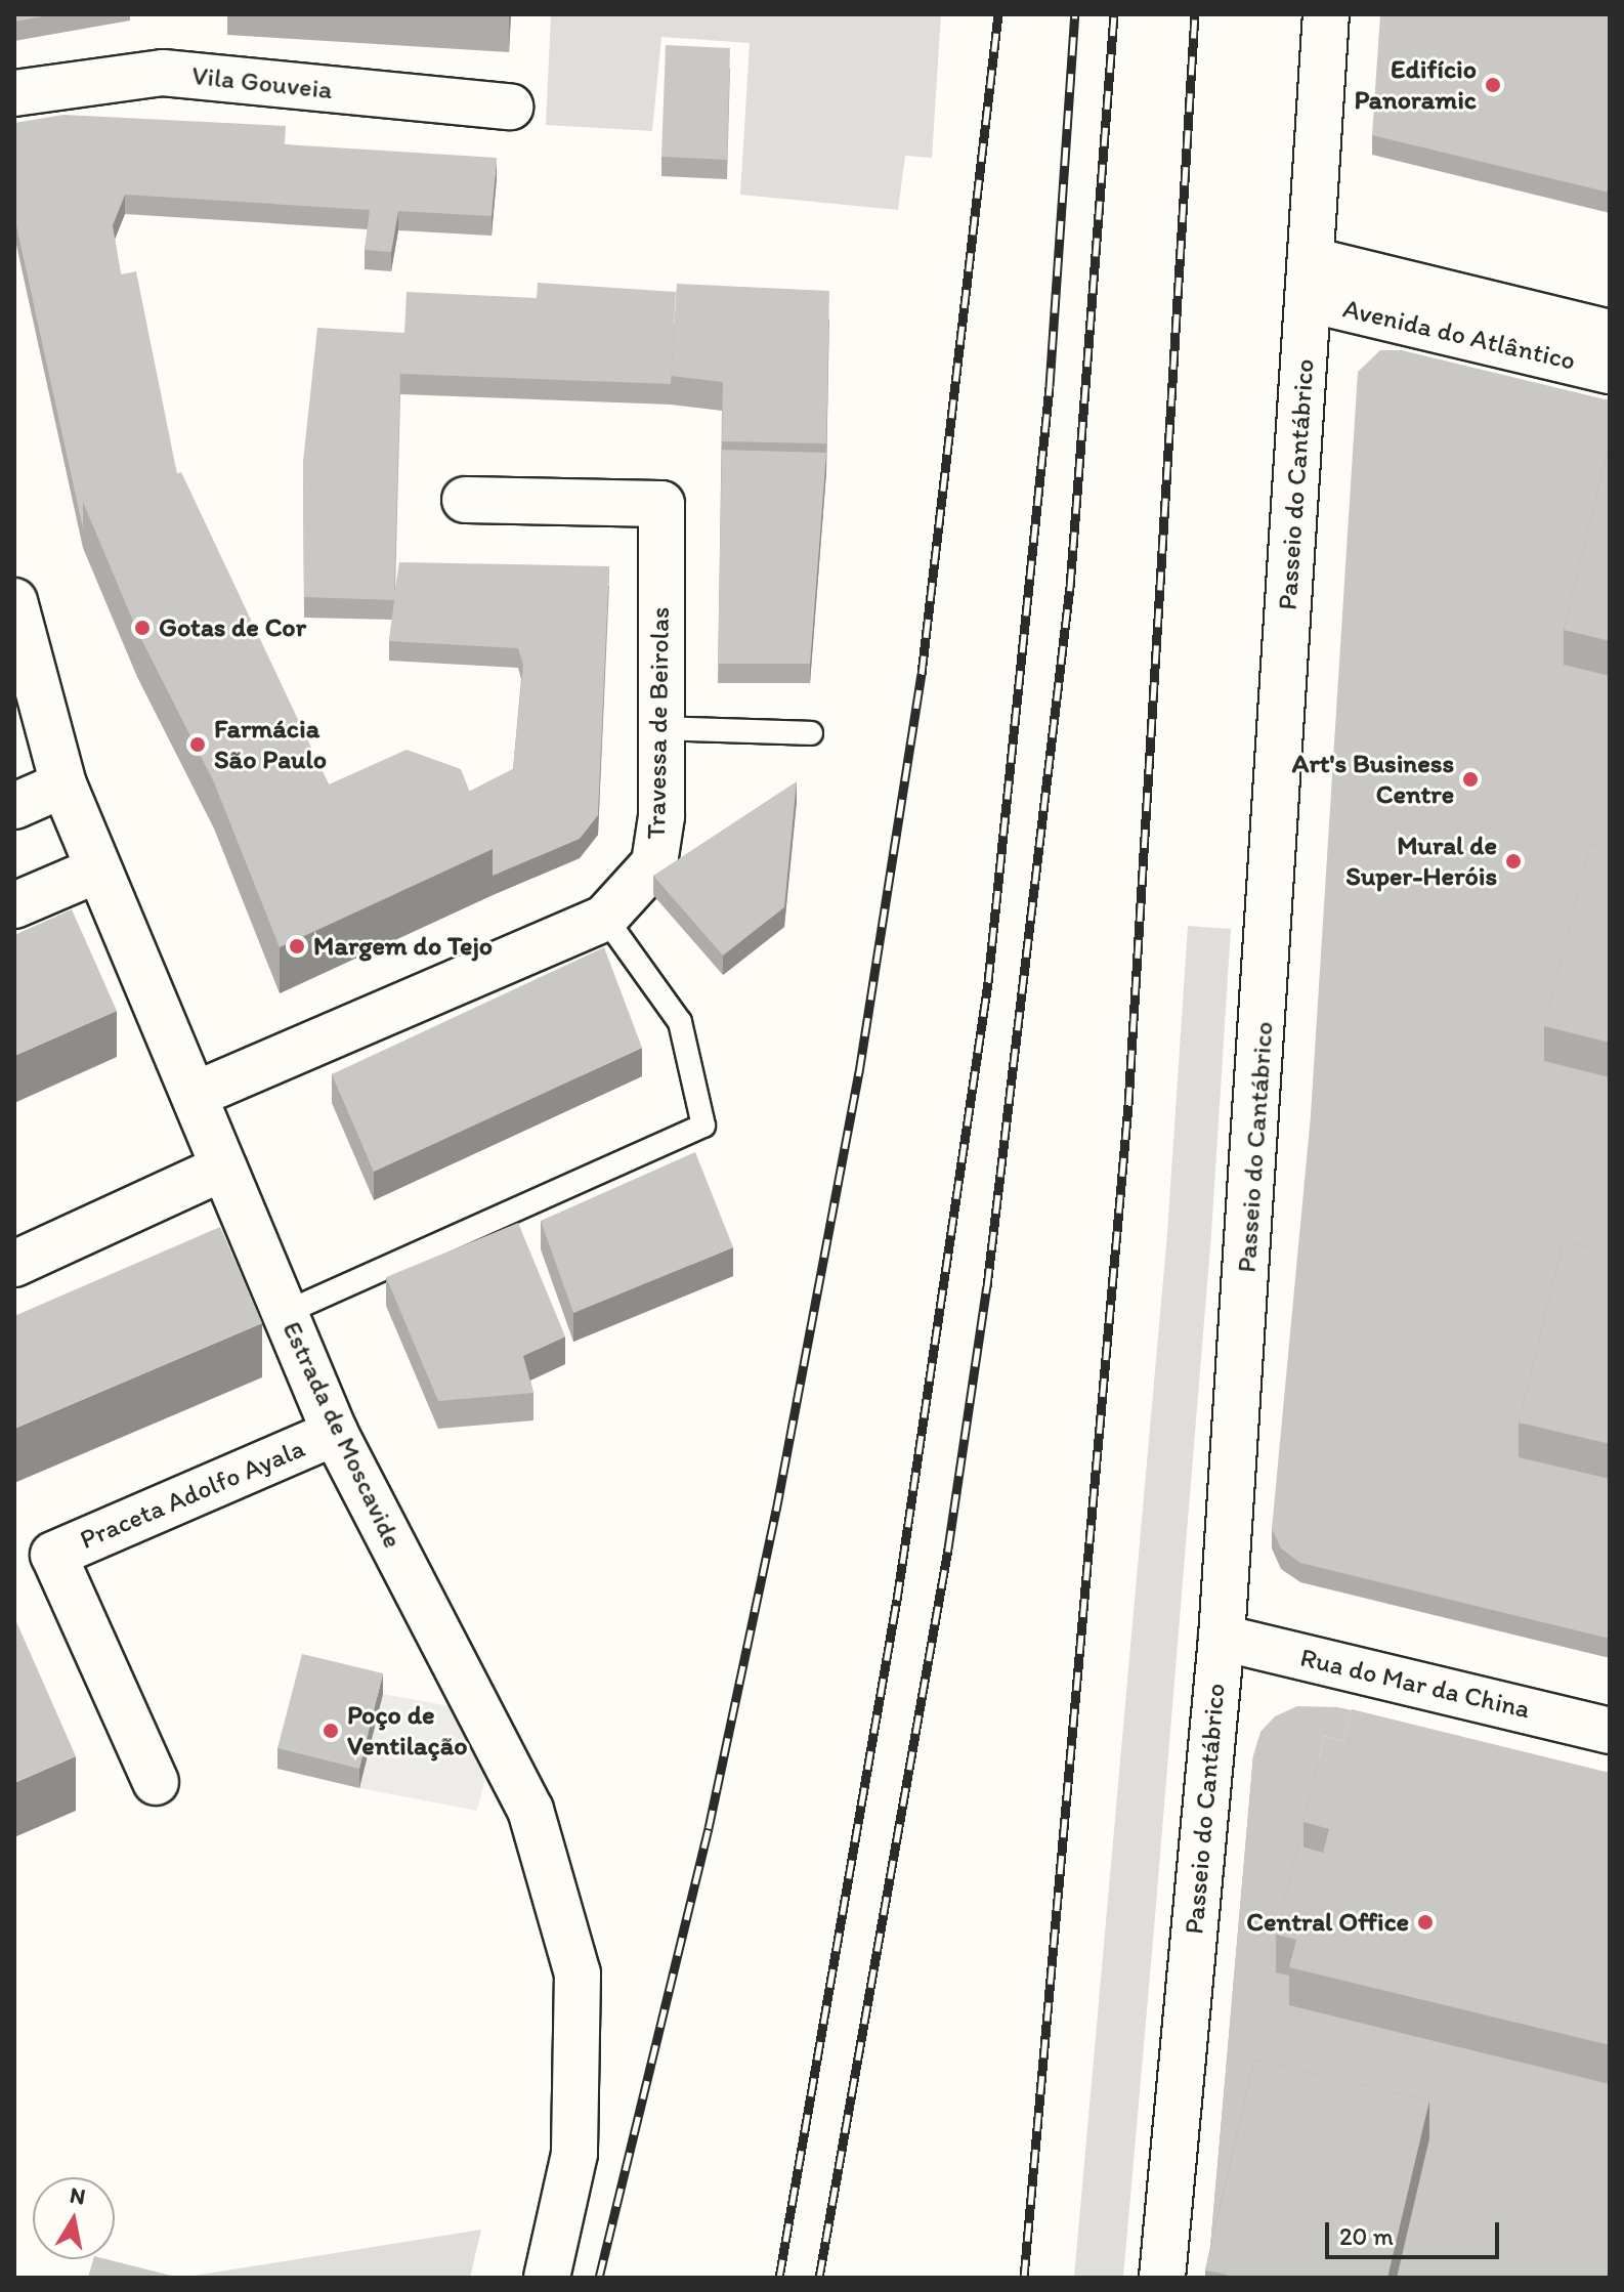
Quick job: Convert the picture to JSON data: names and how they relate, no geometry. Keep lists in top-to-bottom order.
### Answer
{
  "streets": {
    "street": [
      "Vila Gouveia",
      "Avenida do Atlântico",
      "Passeio do Cantábrico",
      "Travessa de Beirolas",
      "Estrada de Moscavide",
      "Praceta Adolfo Ayala",
      "Rua do Mar da China"
    ]
  },
  "crossings": [
    ["Avenida do Atlântico", "Passeio do Cantábrico"],
    ["Passeio do Cantábrico", "Rua do Mar da China"],
    ["Travessa de Beirolas", "Estrada de Moscavide"],
    ["Estrada de Moscavide", "Praceta Adolfo Ayala"]
  ],
  "places": [
    "Edifício Panoramic",
    "Gotas de Cor",
    "Farmácia São Paulo",
    "Art's Business Centre",
    "Mural de Super-Heróis",
    "Margem do Tejo",
    "Poço de Ventilação",
    "Central Office"
  ],
  "scale_bar": "20 m",
  "north": "top"
}
